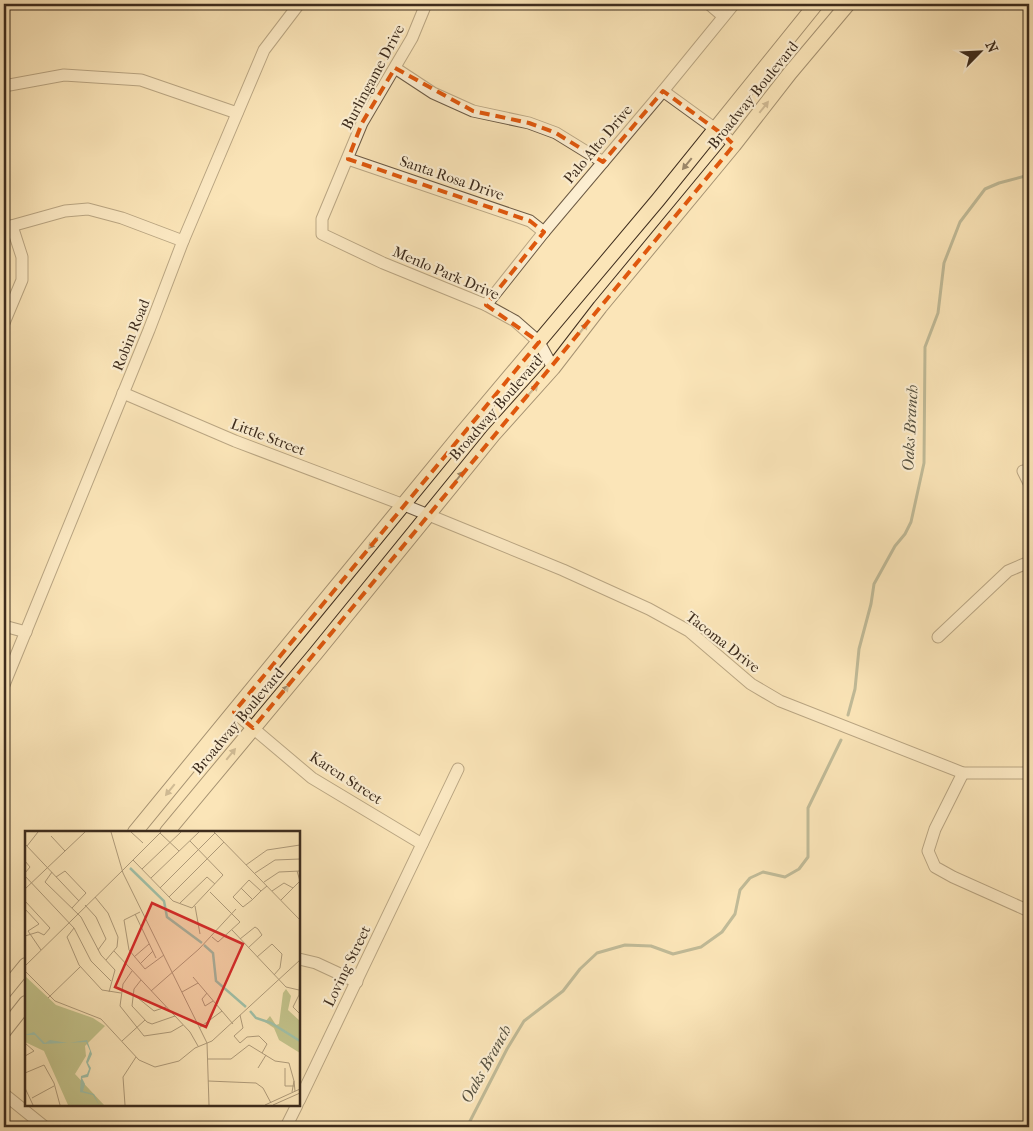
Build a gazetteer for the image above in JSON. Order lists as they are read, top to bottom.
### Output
{
  "streets": {
    "main road": ["Broadway Boulevard"],
    "street": [
      "Burlingame Drive",
      "Palo Alto Drive",
      "Santa Rosa Drive",
      "Menlo Park Drive",
      "Robin Road",
      "Little Street",
      "Tacoma Drive",
      "Karen Street",
      "Loving Street"
    ]
  },
  "crossings": [
    ["Burlingame Drive", "Santa Rosa Drive"],
    ["Burlingame Drive", "Menlo Park Drive"],
    ["Broadway Boulevard", "Menlo Park Drive"],
    ["Broadway Boulevard", "Little Street"],
    ["Broadway Boulevard", "Tacoma Drive"],
    ["Broadway Boulevard", "Karen Street"],
    ["Palo Alto Drive", "Santa Rosa Drive"],
    ["Palo Alto Drive", "Menlo Park Drive"],
    ["Robin Road", "Little Street"],
    ["Little Street", "Tacoma Drive"],
    ["Karen Street", "Loving Street"]
  ],
  "water": ["Oaks Branch"],
  "north": "top right"
}
